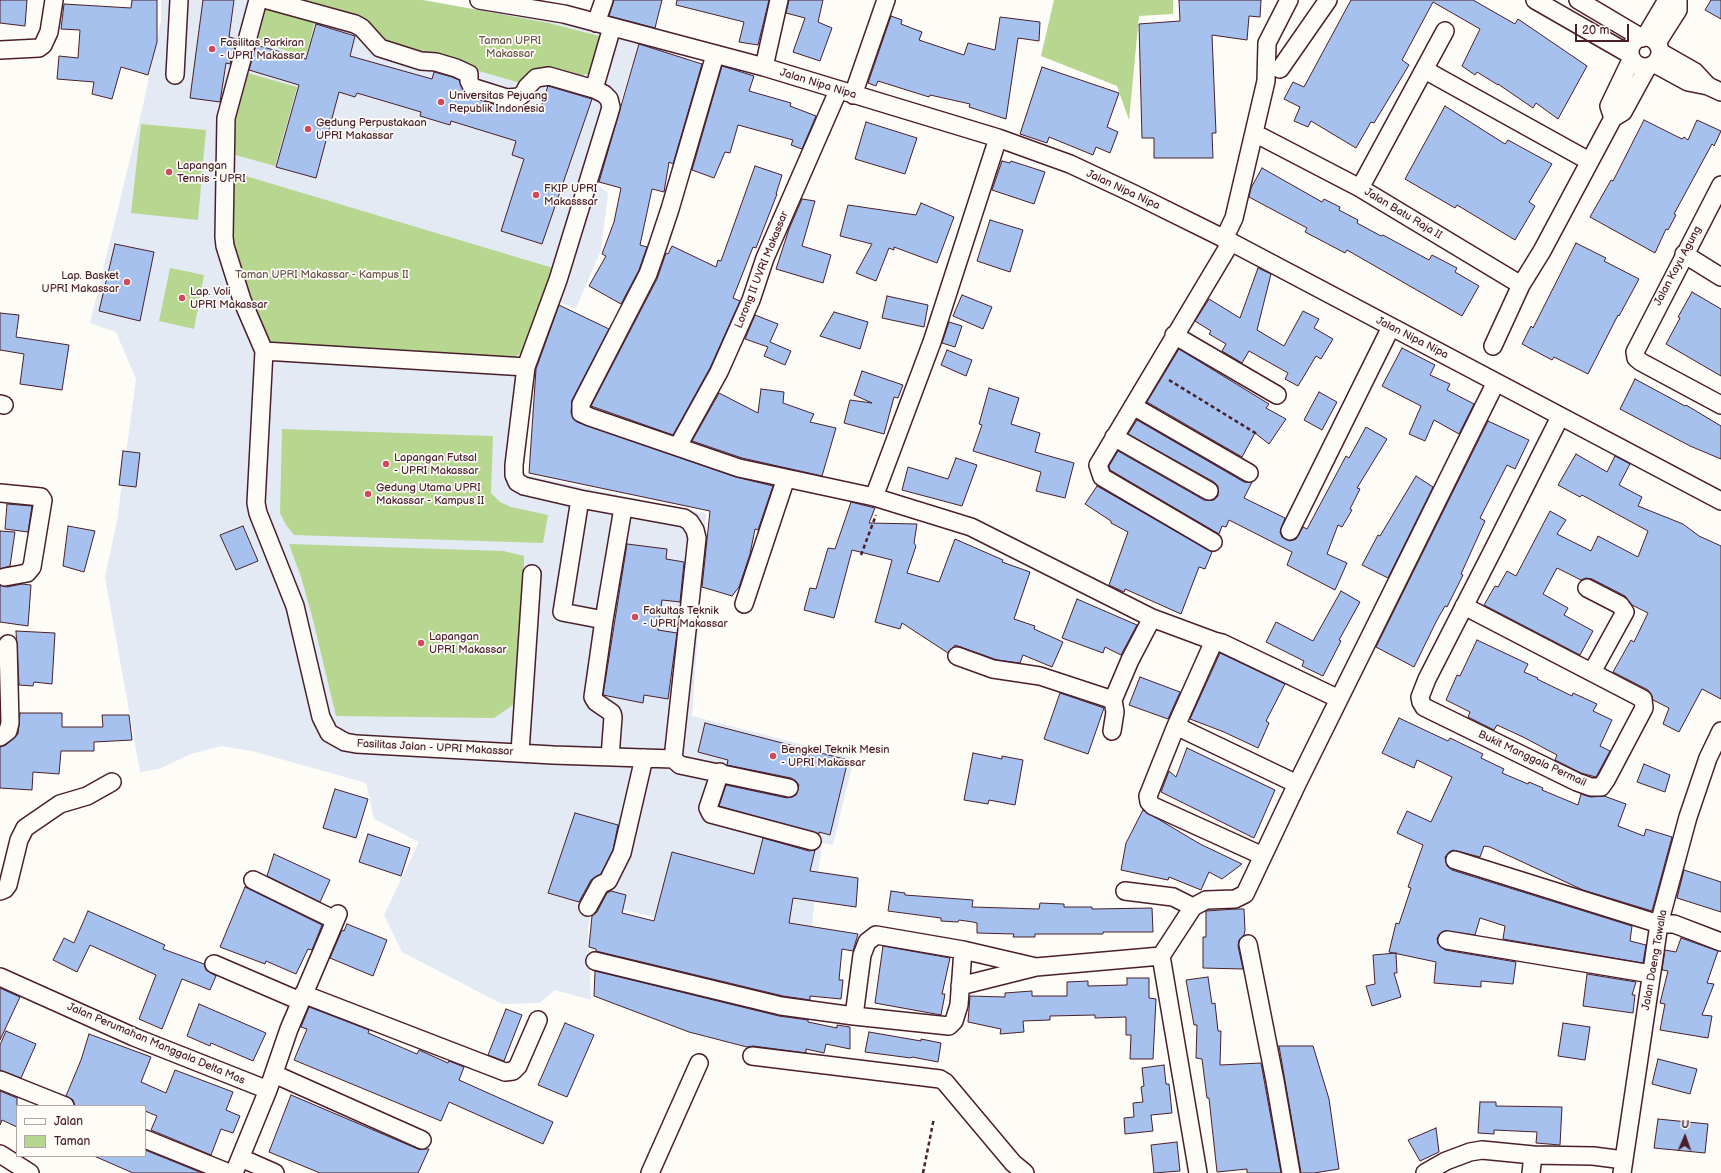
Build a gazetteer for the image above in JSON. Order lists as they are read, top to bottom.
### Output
{
  "streets": {
    "street": [
      "Jalan Nipa Nipa",
      "Jalan Batu Raja II",
      "Jalan Kayu Agung",
      "Lorong II UVRI Makassar",
      "Fasilitas Jalan - UPRI Makassar",
      "Bukit Manggala Permail",
      "Jalan Daeng Tawalla",
      "Jalan Perumahan Manggala Delta Mas"
    ]
  },
  "crossings": [
    ["Jalan Nipa Nipa", "Lorong II UVRI Makassar"],
    ["Jalan Nipa Nipa", "Bukit Manggala Permail"]
  ],
  "parks": ["Taman UPRI Makassar", "Taman UPRI Makassar - Kampus II"],
  "places": [
    "Fasilitas Parkiran - UPRI Makassar",
    "Universitas Pejuang Republik Indonesia",
    "Gedung Perpustakaan UPRI Makassar",
    "Lapangan Tennis - UPRI",
    "FKIP UPRI Makasssar",
    "Lap. Basket UPRI Makassar",
    "Lap. Voli UPRI Makassar",
    "Lapangan Futsal - UPRI Makassar",
    "Gedung Utama UPRI Makassar - Kampus II",
    "Fakultas Teknik - UPRI Makassar",
    "Lapangan UPRI Makassar",
    "Bengkel Teknik Mesin - UPRI Makassar"
  ],
  "legend": ["Jalan", "Taman"],
  "scale_bar": "20 m",
  "north": "top"
}
